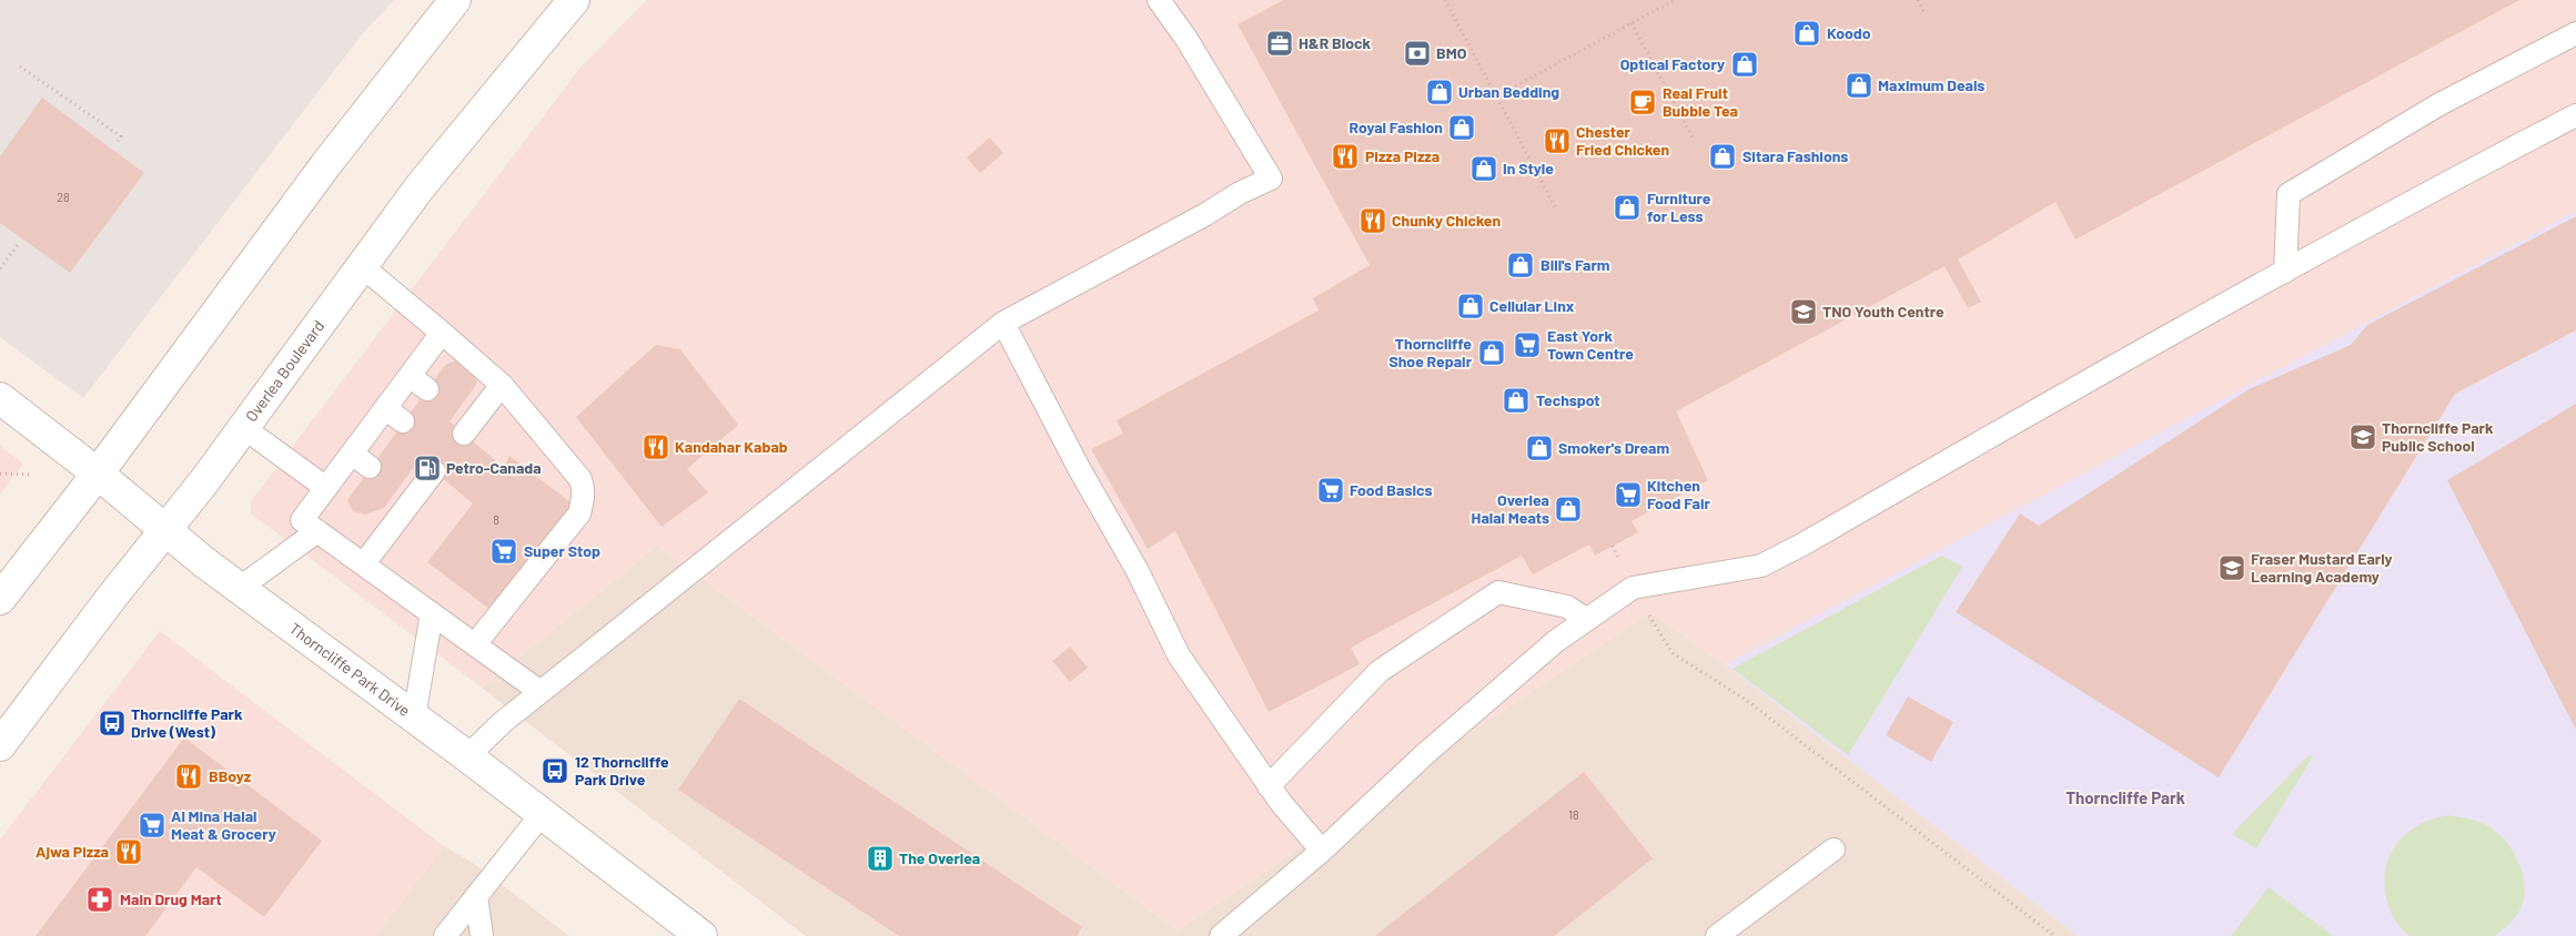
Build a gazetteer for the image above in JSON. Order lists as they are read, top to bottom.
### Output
{
  "streets": {
    "main road": ["Overlea Boulevard", "Thorncliffe Park Drive"]
  },
  "crossings": [
    ["Overlea Boulevard", "Thorncliffe Park Drive"]
  ],
  "districts": ["Thorncliffe Park"],
  "places": {
    "shop": [
      "Koodo",
      "Optical Factory",
      "Maximum Deals",
      "Urban Bedding",
      "Royal Fashion",
      "Sitara Fashions",
      "In Style",
      "Furniture for Less",
      "Bill's Farm",
      "Cellular Linx",
      "Thorncliffe Shoe Repair",
      "Techspot",
      "Smoker's Dream",
      "Overlea Halal Meats"
    ],
    "office": ["H&R Block"],
    "bank": ["BMO"],
    "cafe": ["Real Fruit Bubble Tea"],
    "restaurant": [
      "Chester Fried Chicken",
      "Pizza Pizza",
      "Chunky Chicken",
      "Kandahar Kabab",
      "BBoyz",
      "Ajwa Pizza"
    ],
    "school or university": ["TNO Youth Centre", "Thorncliffe Park Public School", "Fraser Mustard Early Learning Academy"],
    "supermarket": [
      "East York Town Centre",
      "Food Basics",
      "Kitchen Food Fair",
      "Super Stop",
      "Al Mina Halal Meat & Grocery"
    ],
    "fuel station": ["Petro-Canada"],
    "bus stop": ["Thorncliffe Park Drive (West)", "12 Thorncliffe Park Drive"],
    "building": ["The Overlea"],
    "pharmacy": ["Main Drug Mart"]
  },
  "house_numbers": ["28", "8", "18"]
}
